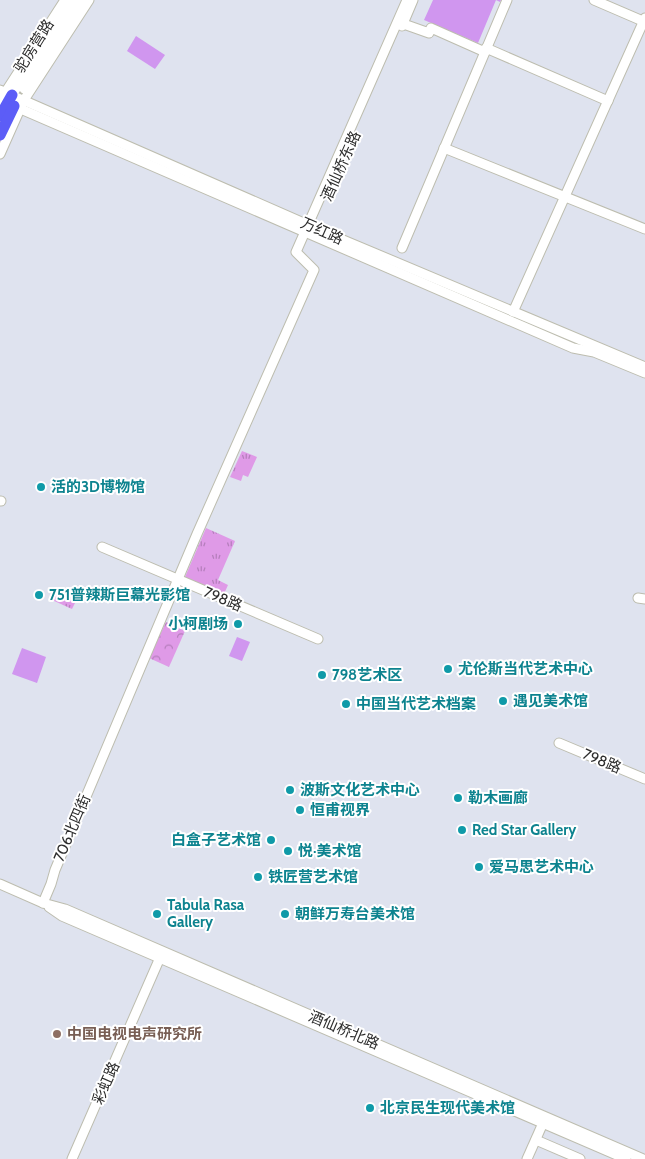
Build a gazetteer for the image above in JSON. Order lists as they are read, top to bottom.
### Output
{
  "streets": {
    "main road": ["驼房营路"],
    "street": [
      "酒仙桥东路",
      "万红路",
      "798路",
      "706北四街",
      "酒仙桥北路",
      "彩虹路"
    ]
  },
  "crossings": [
    ["驼房营路", "万红路"],
    ["酒仙桥东路", "万红路"],
    ["酒仙桥东路", "798路"],
    ["酒仙桥东路", "706北四街"],
    ["798路", "706北四街"],
    ["706北四街", "酒仙桥北路"],
    ["酒仙桥北路", "彩虹路"]
  ],
  "places": [
    "活的3D博物馆",
    "751普辣斯巨幕光影馆",
    "小柯剧场",
    "尤伦斯当代艺术中心",
    "798艺术区",
    "遇见美术馆",
    "中国当代艺术档案",
    "波斯文化艺术中心",
    "勒木画廊",
    "恒甫视界",
    "Red Star Gallery",
    "白盒子艺术馆",
    "悦·美术馆",
    "爱马思艺术中心",
    "铁匠营艺术馆",
    "Tabula Rasa Gallery",
    "朝鲜万寿台美术馆",
    "中国电视电声研究所",
    "北京民生现代美术馆"
  ]
}
